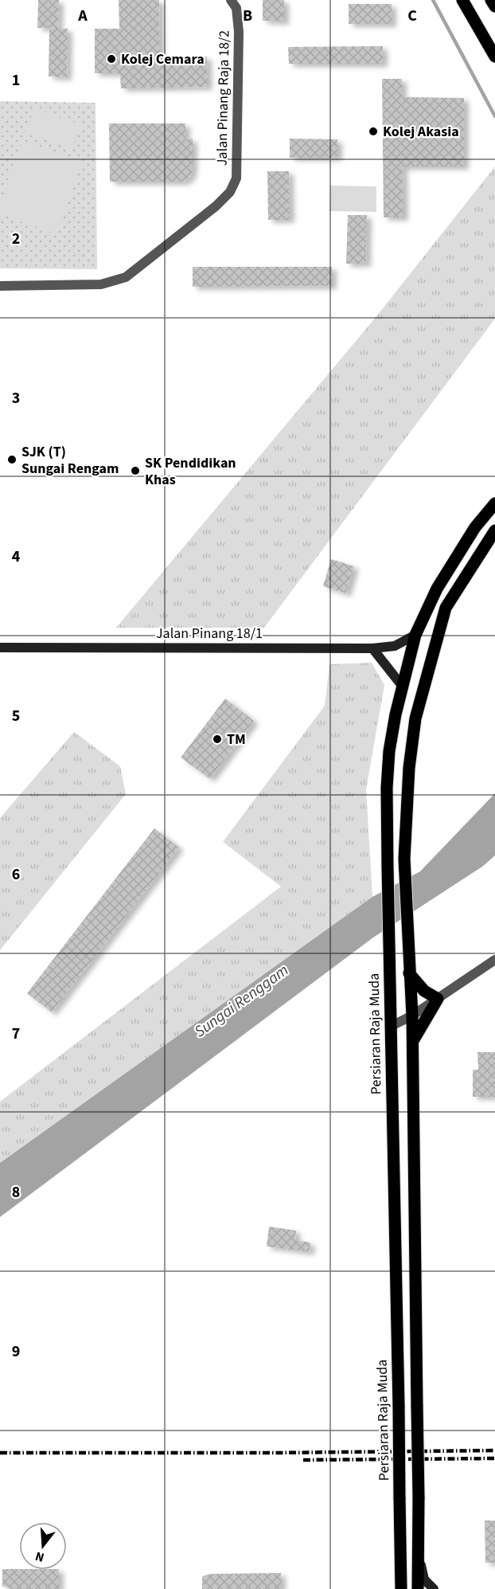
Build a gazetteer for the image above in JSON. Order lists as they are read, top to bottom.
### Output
{
  "streets": {
    "main road": ["Persiaran Raja Muda"],
    "street": ["Jalan Pinang Raja 18/2", "Jalan Pinang 18/1"]
  },
  "crossings": [
    ["Jalan Pinang 18/1", "Persiaran Raja Muda"]
  ],
  "water": ["Sungai Renggam"],
  "places": [
    "Kolej Cemara",
    "Kolej Akasia",
    "SJK (T) Sungai Rengam",
    "SK Pendidikan Khas",
    "TM"
  ],
  "north": "bottom",
  "grid": {
    "columns": ["A", "B", "C"],
    "rows": [
      "1",
      "2",
      "3",
      "4",
      "5",
      "6",
      "7",
      "8",
      "9"
    ]
  }
}
